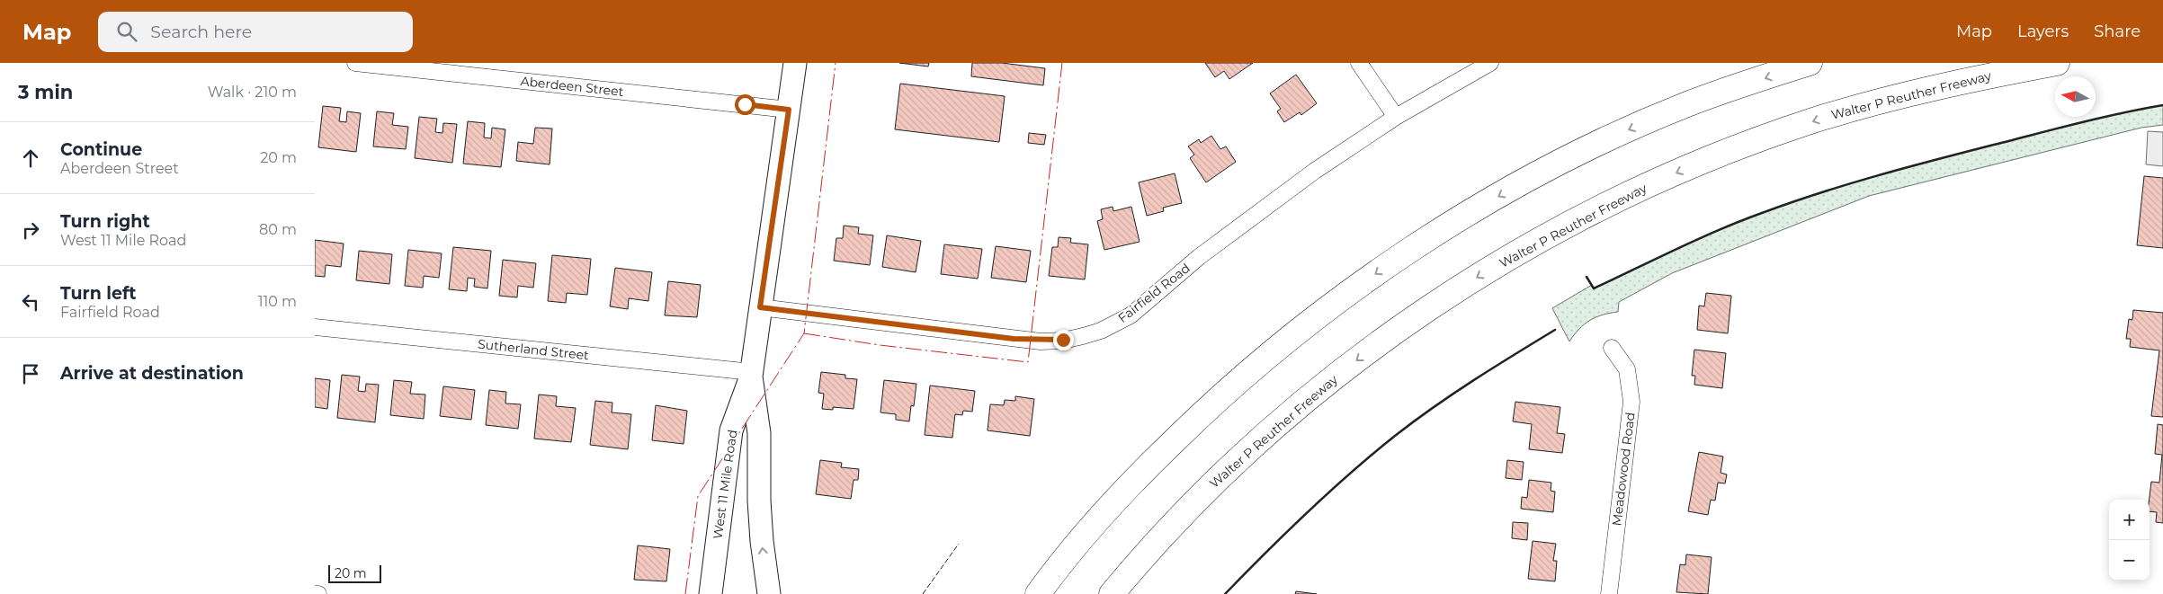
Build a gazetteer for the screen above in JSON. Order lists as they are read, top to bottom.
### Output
{
  "streets": {
    "highway": ["Walter P Reuther Freeway"],
    "main road": ["West 11 Mile Road"],
    "street": [
      "Aberdeen Street",
      "Fairfield Road",
      "Sutherland Street",
      "Meadowood Road"
    ]
  },
  "crossings": [
    ["Aberdeen Street", "West 11 Mile Road"],
    ["Fairfield Road", "West 11 Mile Road"],
    ["Sutherland Street", "West 11 Mile Road"]
  ],
  "scale_bar": "20 m",
  "north": "left",
  "page": {
    "header": "Map",
    "search": "Search here",
    "nav": ["Map", "Layers", "Share"],
    "heading": ["3 min", "Walk · 210 m"],
    "list": [
      ["Continue", "Aberdeen Street", "20 m"],
      ["Turn right", "West 11 Mile Road", "80 m"],
      ["Turn left", "Fairfield Road", "110 m"],
      "Arrive at destination"
    ],
    "map_buttons": ["+", "−"],
    "scale": "20 m"
  }
}
